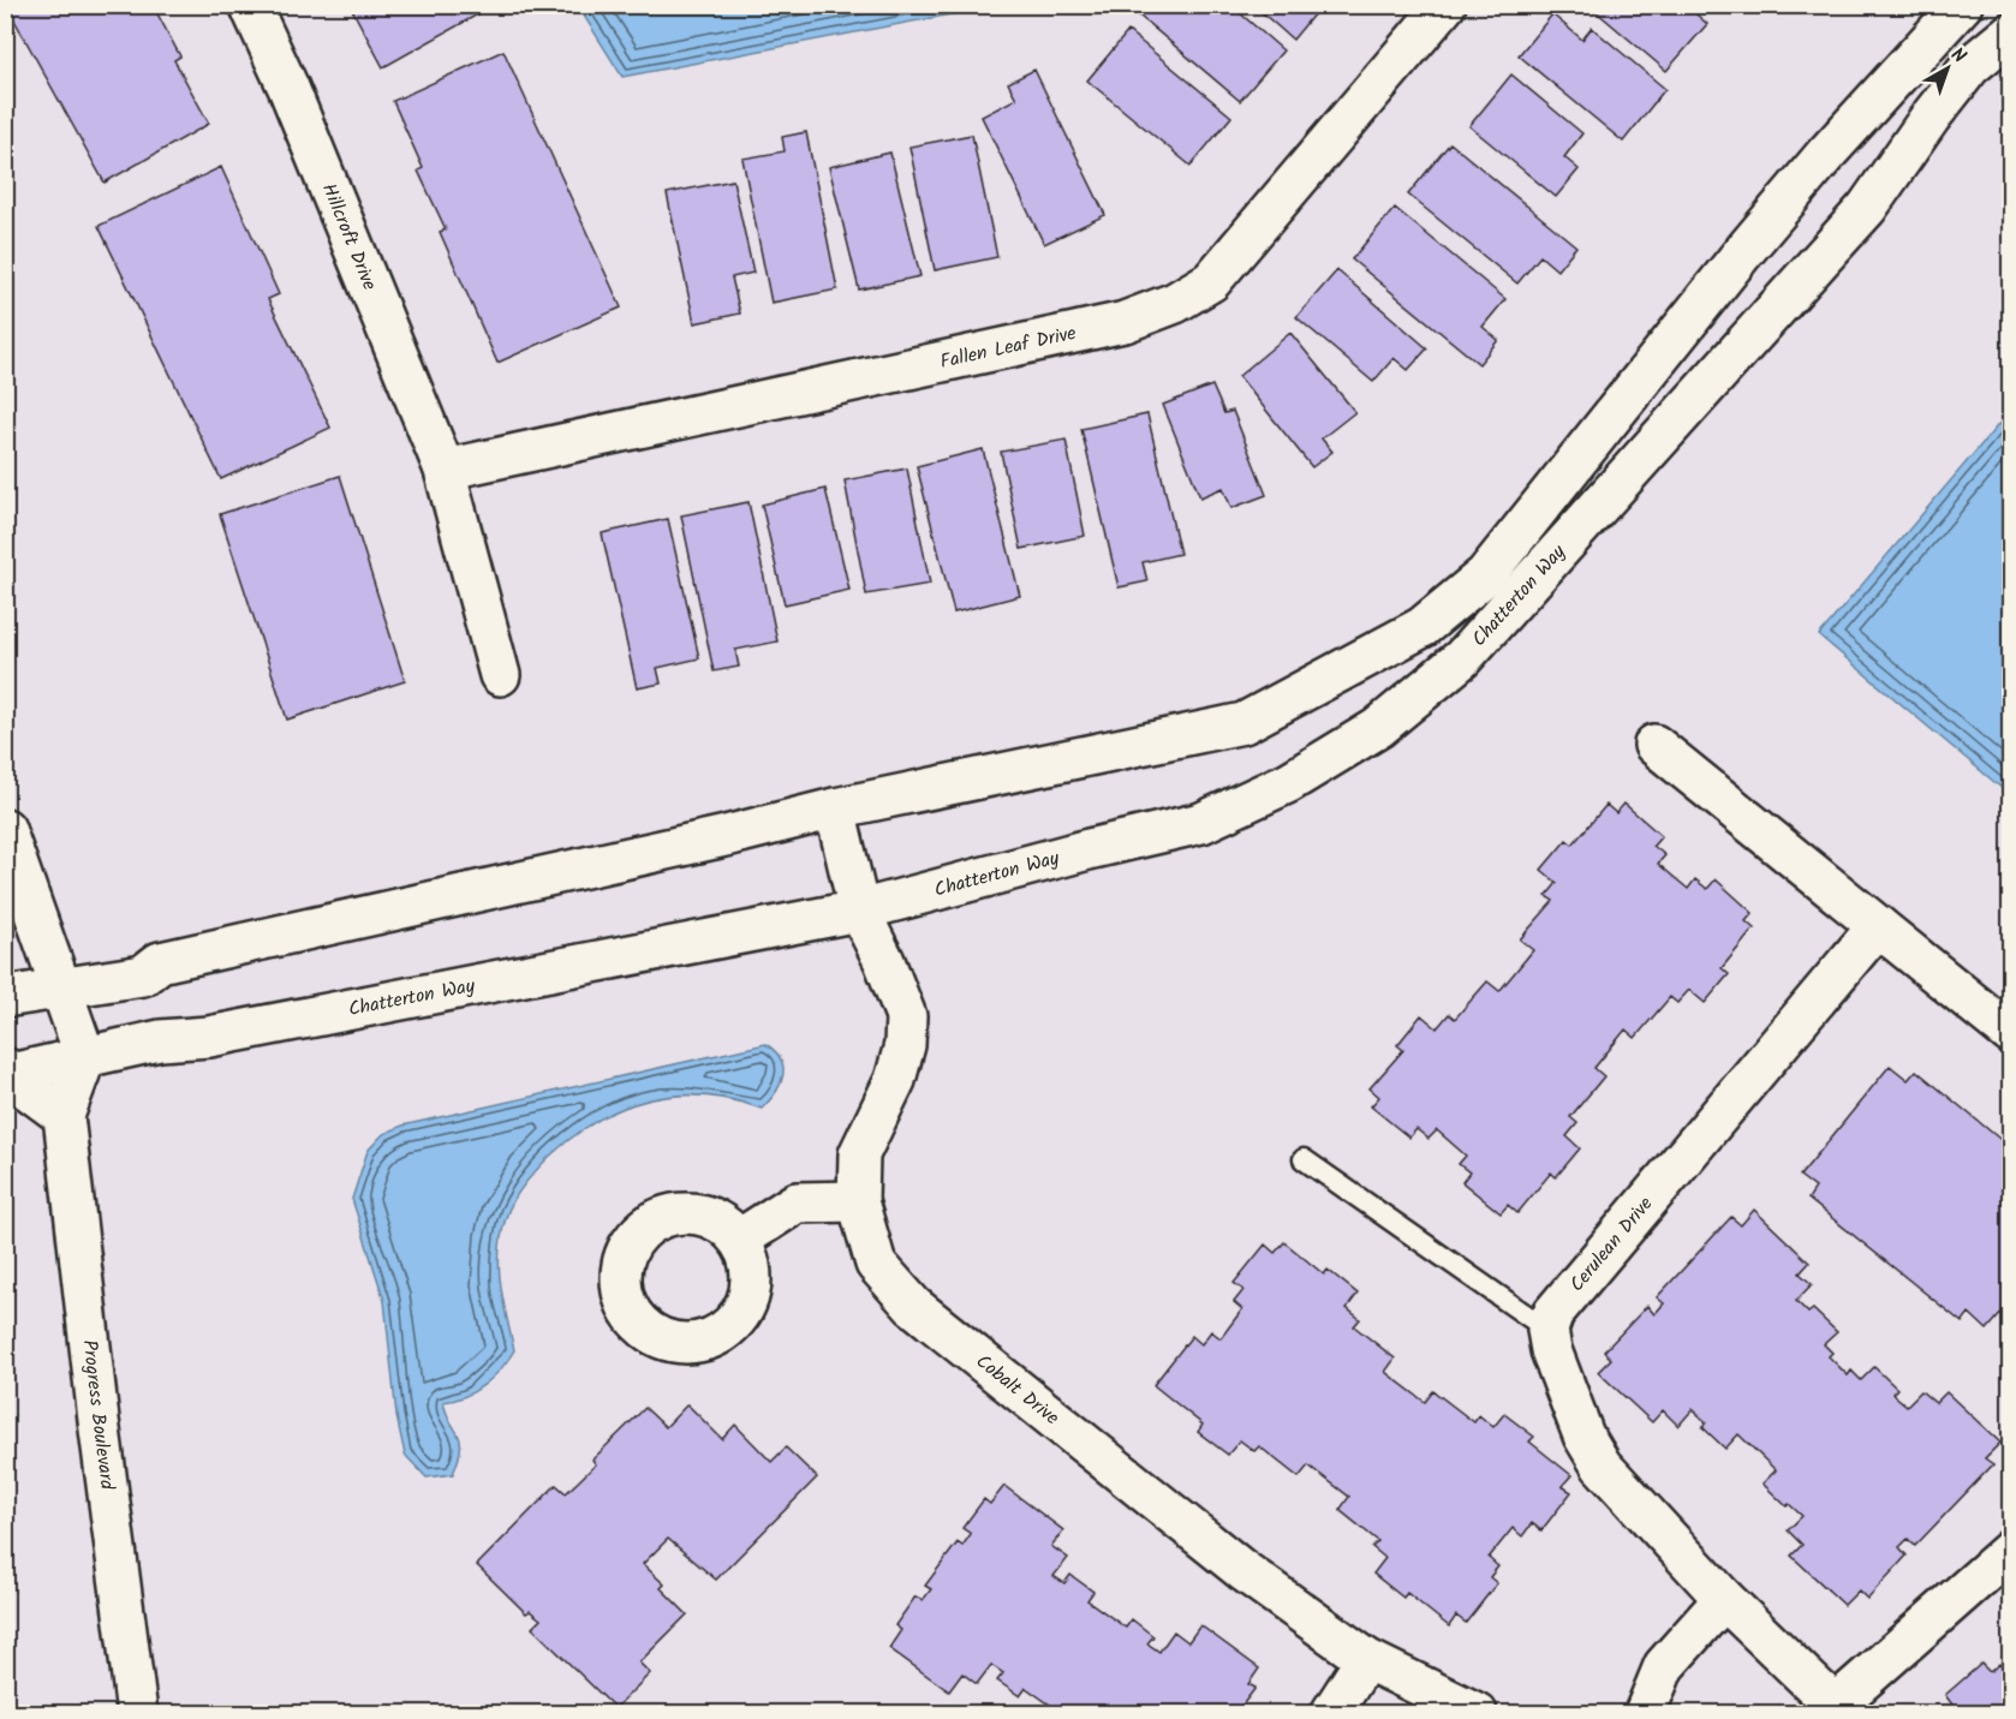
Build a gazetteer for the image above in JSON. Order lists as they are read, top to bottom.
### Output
{
  "streets": {
    "street": [
      "Hillcroft Drive",
      "Fallen Leaf Drive",
      "Chatterton Way",
      "Cerulean Drive",
      "Cobalt Drive",
      "Progress Boulevard"
    ]
  },
  "crossings": [
    ["Hillcroft Drive", "Fallen Leaf Drive"],
    ["Chatterton Way", "Cobalt Drive"],
    ["Chatterton Way", "Progress Boulevard"]
  ],
  "north": "top right"
}
